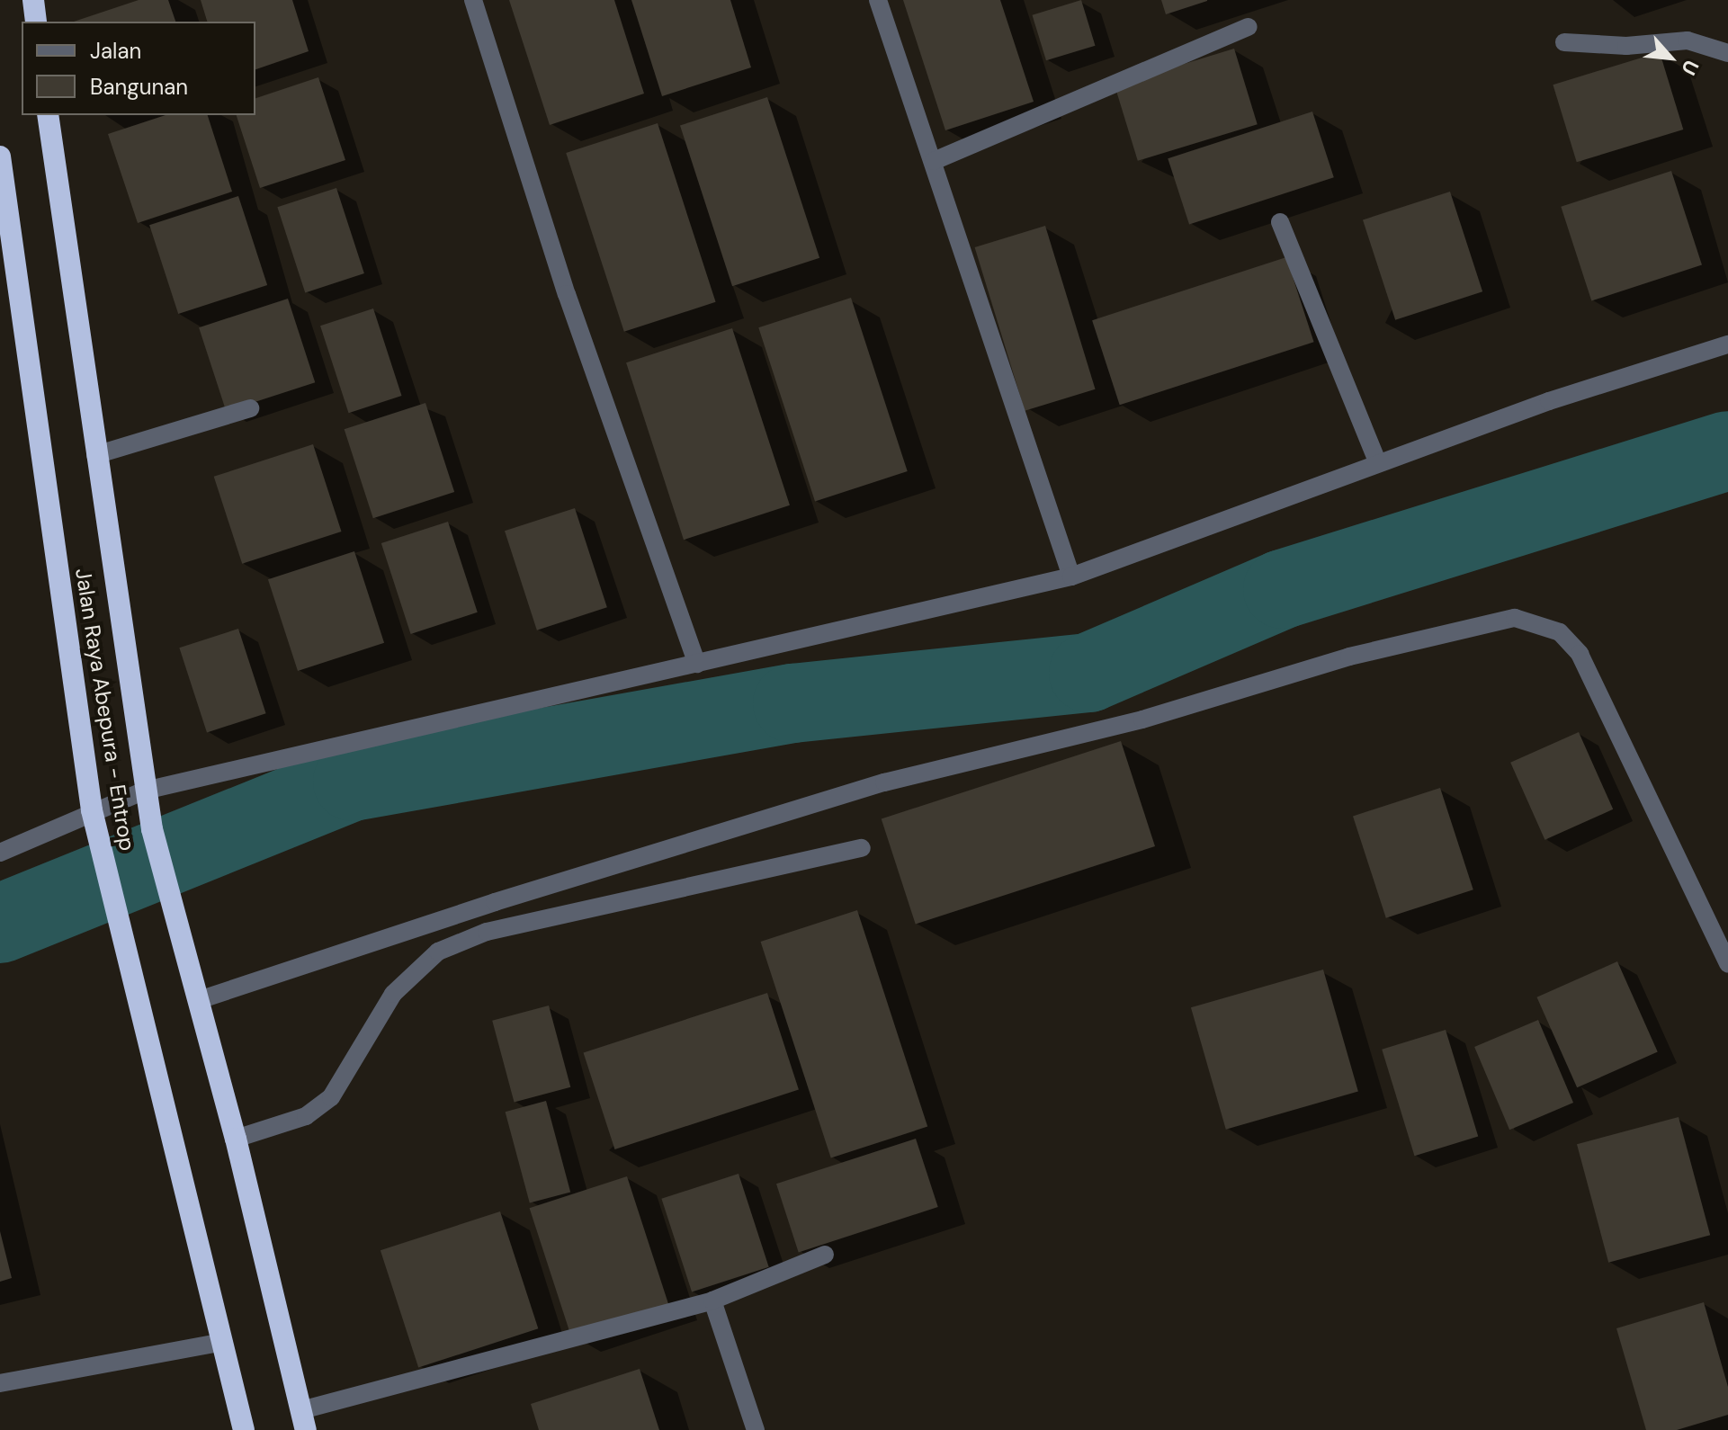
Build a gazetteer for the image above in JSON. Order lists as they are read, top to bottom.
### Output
{
  "streets": {
    "highway": ["Jalan Raya Abepura - Entrop"]
  },
  "legend": ["Jalan", "Bangunan"],
  "north": "bottom right"
}
